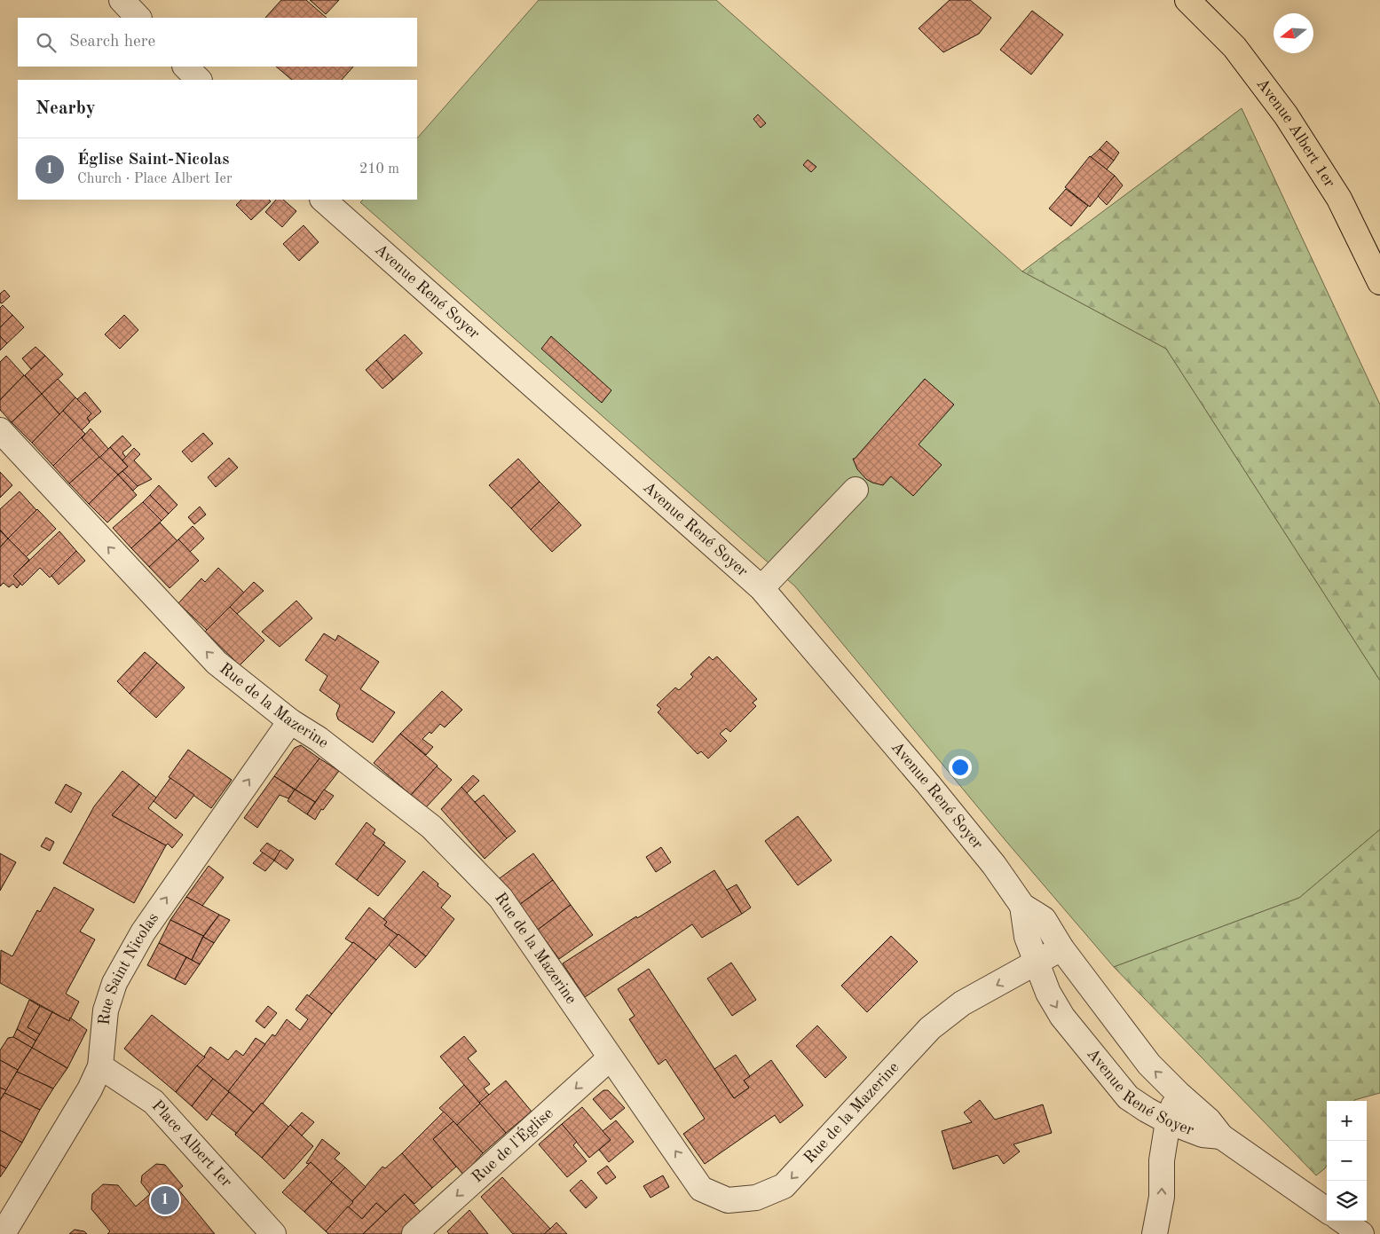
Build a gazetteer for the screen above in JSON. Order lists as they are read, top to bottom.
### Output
{
  "streets": {
    "main road": ["Avenue Albert 1er"],
    "street": [
      "Avenue René Soyer",
      "Rue de la Mazerine",
      "Rue Saint Nicolas",
      "Place Albert Ier",
      "Rue de l'Église"
    ]
  },
  "crossings": [
    ["Avenue René Soyer", "Rue de la Mazerine"],
    ["Rue de la Mazerine", "Rue Saint Nicolas"],
    ["Rue de la Mazerine", "Rue de l'Église"],
    ["Rue Saint Nicolas", "Place Albert Ier"]
  ],
  "one_way": ["Rue Saint Nicolas", "Rue de l'Église"],
  "north": "left",
  "page": {
    "search": "Search here",
    "heading": "Nearby",
    "list": [
      {
        "mark": "1",
        "name": "Église Saint-Nicolas",
        "note": "Church · Place Albert Ier",
        "value": "210 m"
      }
    ],
    "map_buttons": ["+", "−"],
    "pins": "1"
  }
}
